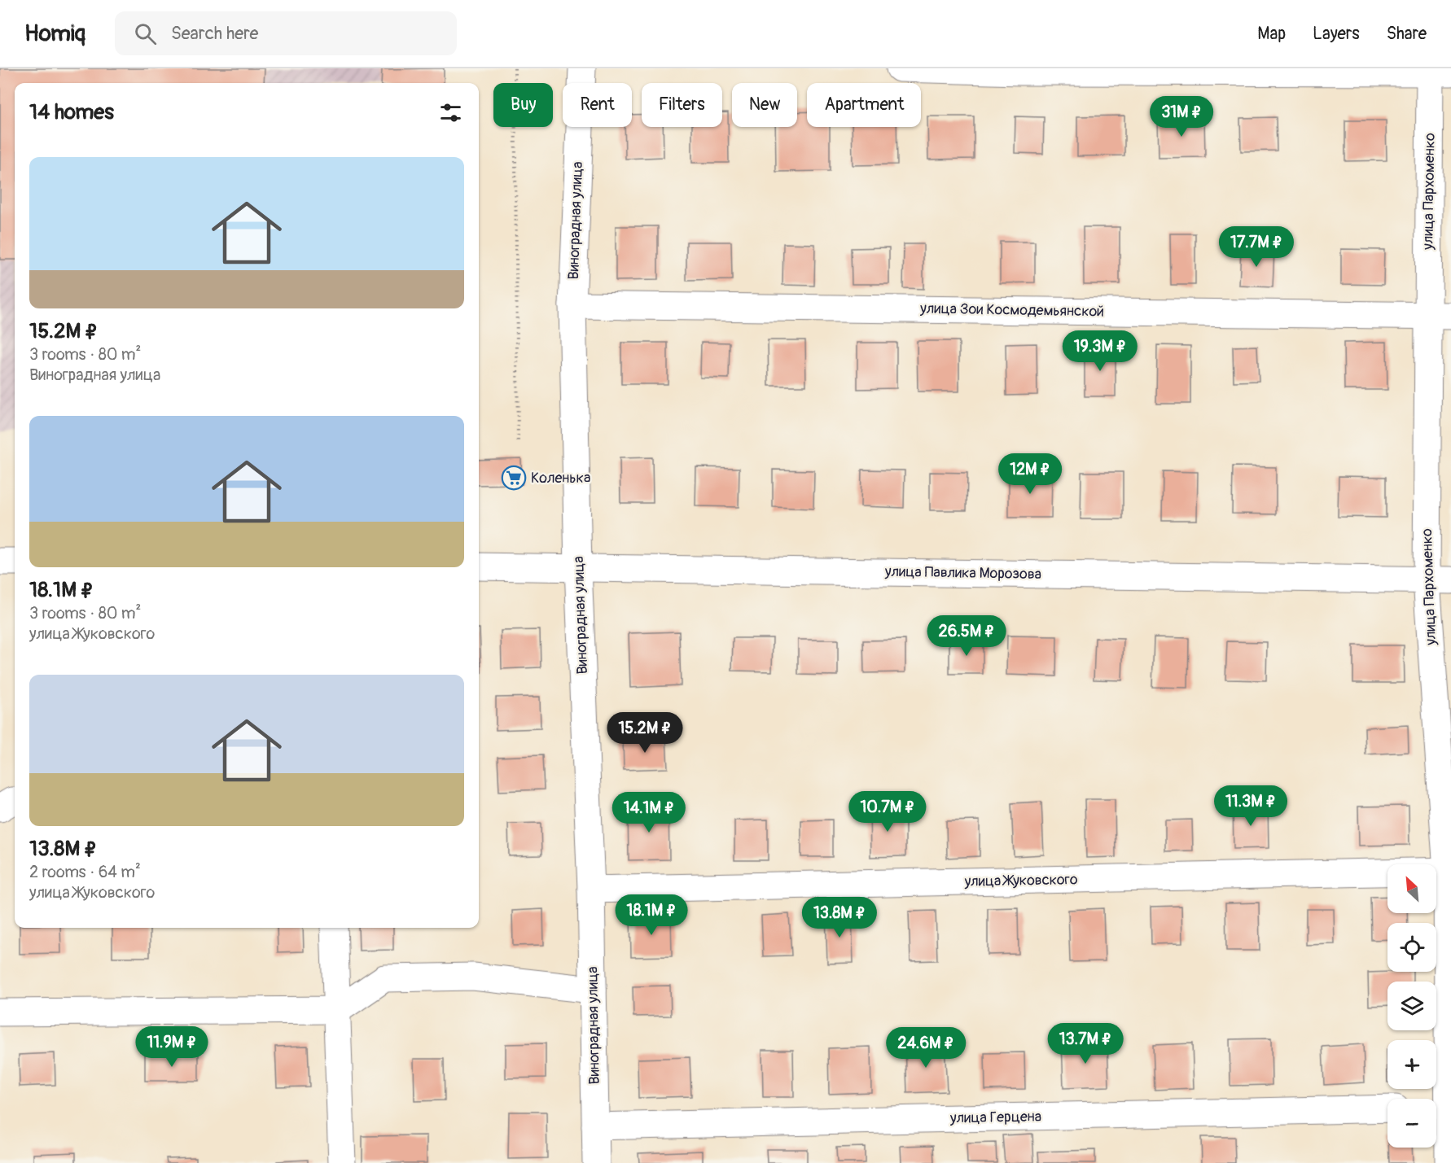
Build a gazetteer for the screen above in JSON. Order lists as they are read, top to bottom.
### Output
{
  "streets": {
    "street": [
      "улица Пархоменко",
      "Виноградная улица",
      "улица Зои Космодемьянской",
      "улица Павлика Морозова",
      "улица Жуковского",
      "улица Герцена"
    ]
  },
  "crossings": [
    ["улица Пархоменко", "улица Зои Космодемьянской"],
    ["улица Пархоменко", "улица Павлика Морозова"],
    ["улица Пархоменко", "улица Жуковского"],
    ["Виноградная улица", "улица Зои Космодемьянской"],
    ["Виноградная улица", "улица Павлика Морозова"],
    ["Виноградная улица", "улица Жуковского"],
    ["Виноградная улица", "улица Герцена"]
  ],
  "places": {
    "supermarket": ["Коленька"]
  },
  "north": "top left",
  "page": {
    "header": "Homiq",
    "search": "Search here",
    "nav": ["Map", "Layers", "Share"],
    "chip": [
      "Buy",
      "Rent",
      "Filters",
      "New",
      "Apartment"
    ],
    "heading": "14 homes",
    "price": [
      "31M ₽",
      "17.7M ₽",
      "19.3M ₽",
      "12M ₽",
      "26.5M ₽",
      "15.2M ₽",
      "11.3M ₽",
      "10.7M ₽",
      "14.1M ₽",
      "18.1M ₽",
      "13.8M ₽",
      "13.7M ₽",
      "11.9M ₽",
      "24.6M ₽"
    ],
    "list": [
      {
        "name": "15.2M ₽",
        "note": "3 rooms · 80 m² · Виноградная улица"
      },
      {
        "name": "18.1M ₽",
        "note": "3 rooms · 80 m² · улица Жуковского"
      },
      {
        "name": "13.8M ₽",
        "note": "2 rooms · 64 m² · улица Жуковского"
      }
    ],
    "map_buttons": ["+", "−"]
  }
}
